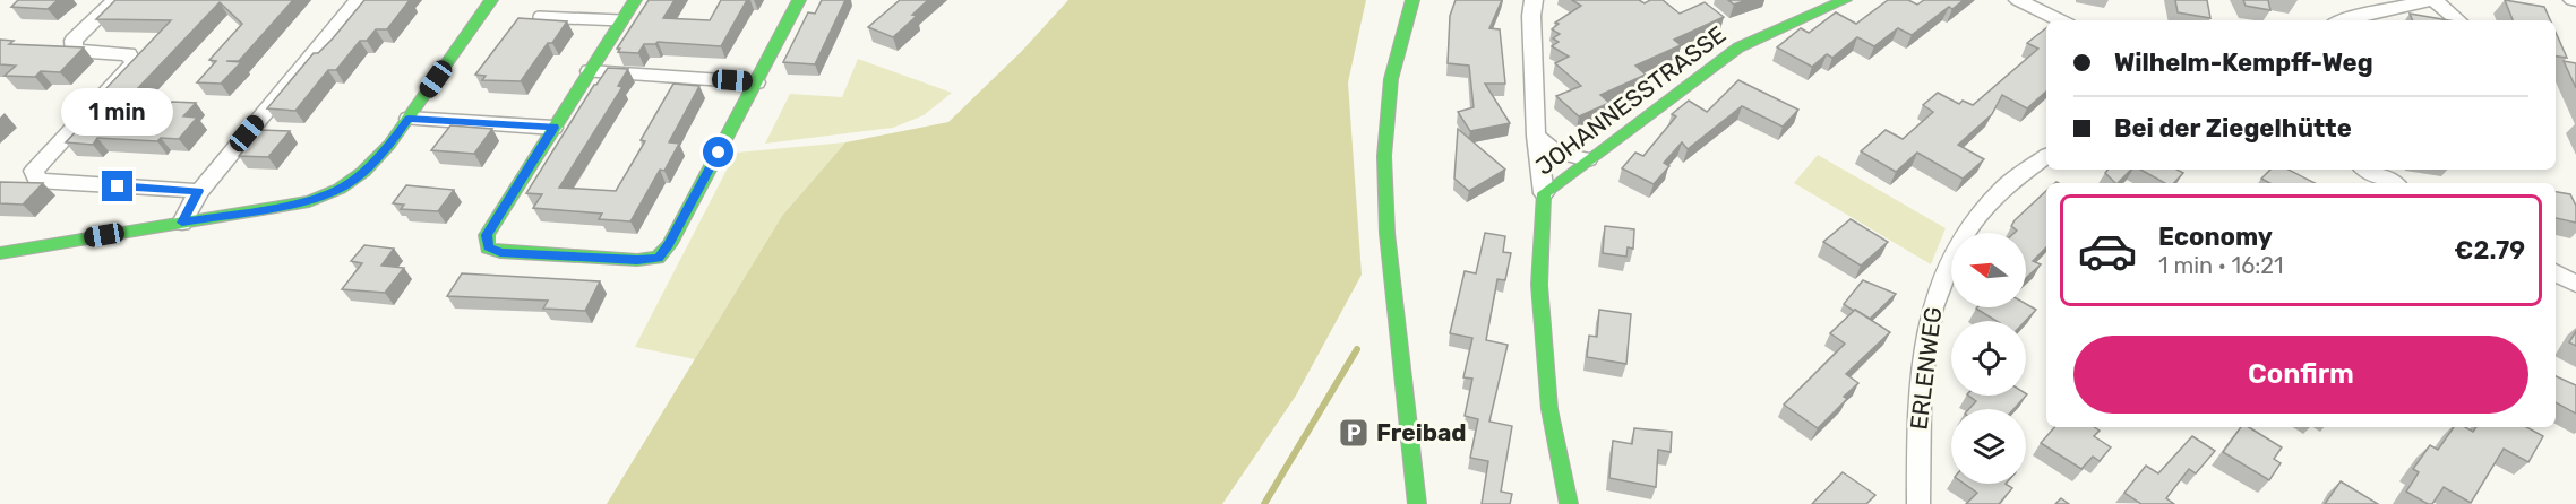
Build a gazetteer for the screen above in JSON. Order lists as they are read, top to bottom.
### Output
{
  "streets": {
    "street": ["JOHANNESSTRASSE", "ERLENWEG"]
  },
  "places": {
    "parking": ["Freibad"]
  },
  "north": "left",
  "page": {
    "banner": ["Wilhelm-Kempff-Weg", "Bei der Ziegelhütte"],
    "bubble": "1 min",
    "list": [
      {
        "name": "Economy",
        "note": "1 min · 16:21",
        "value": "€2.79"
      }
    ],
    "buttons": "Confirm"
  }
}
